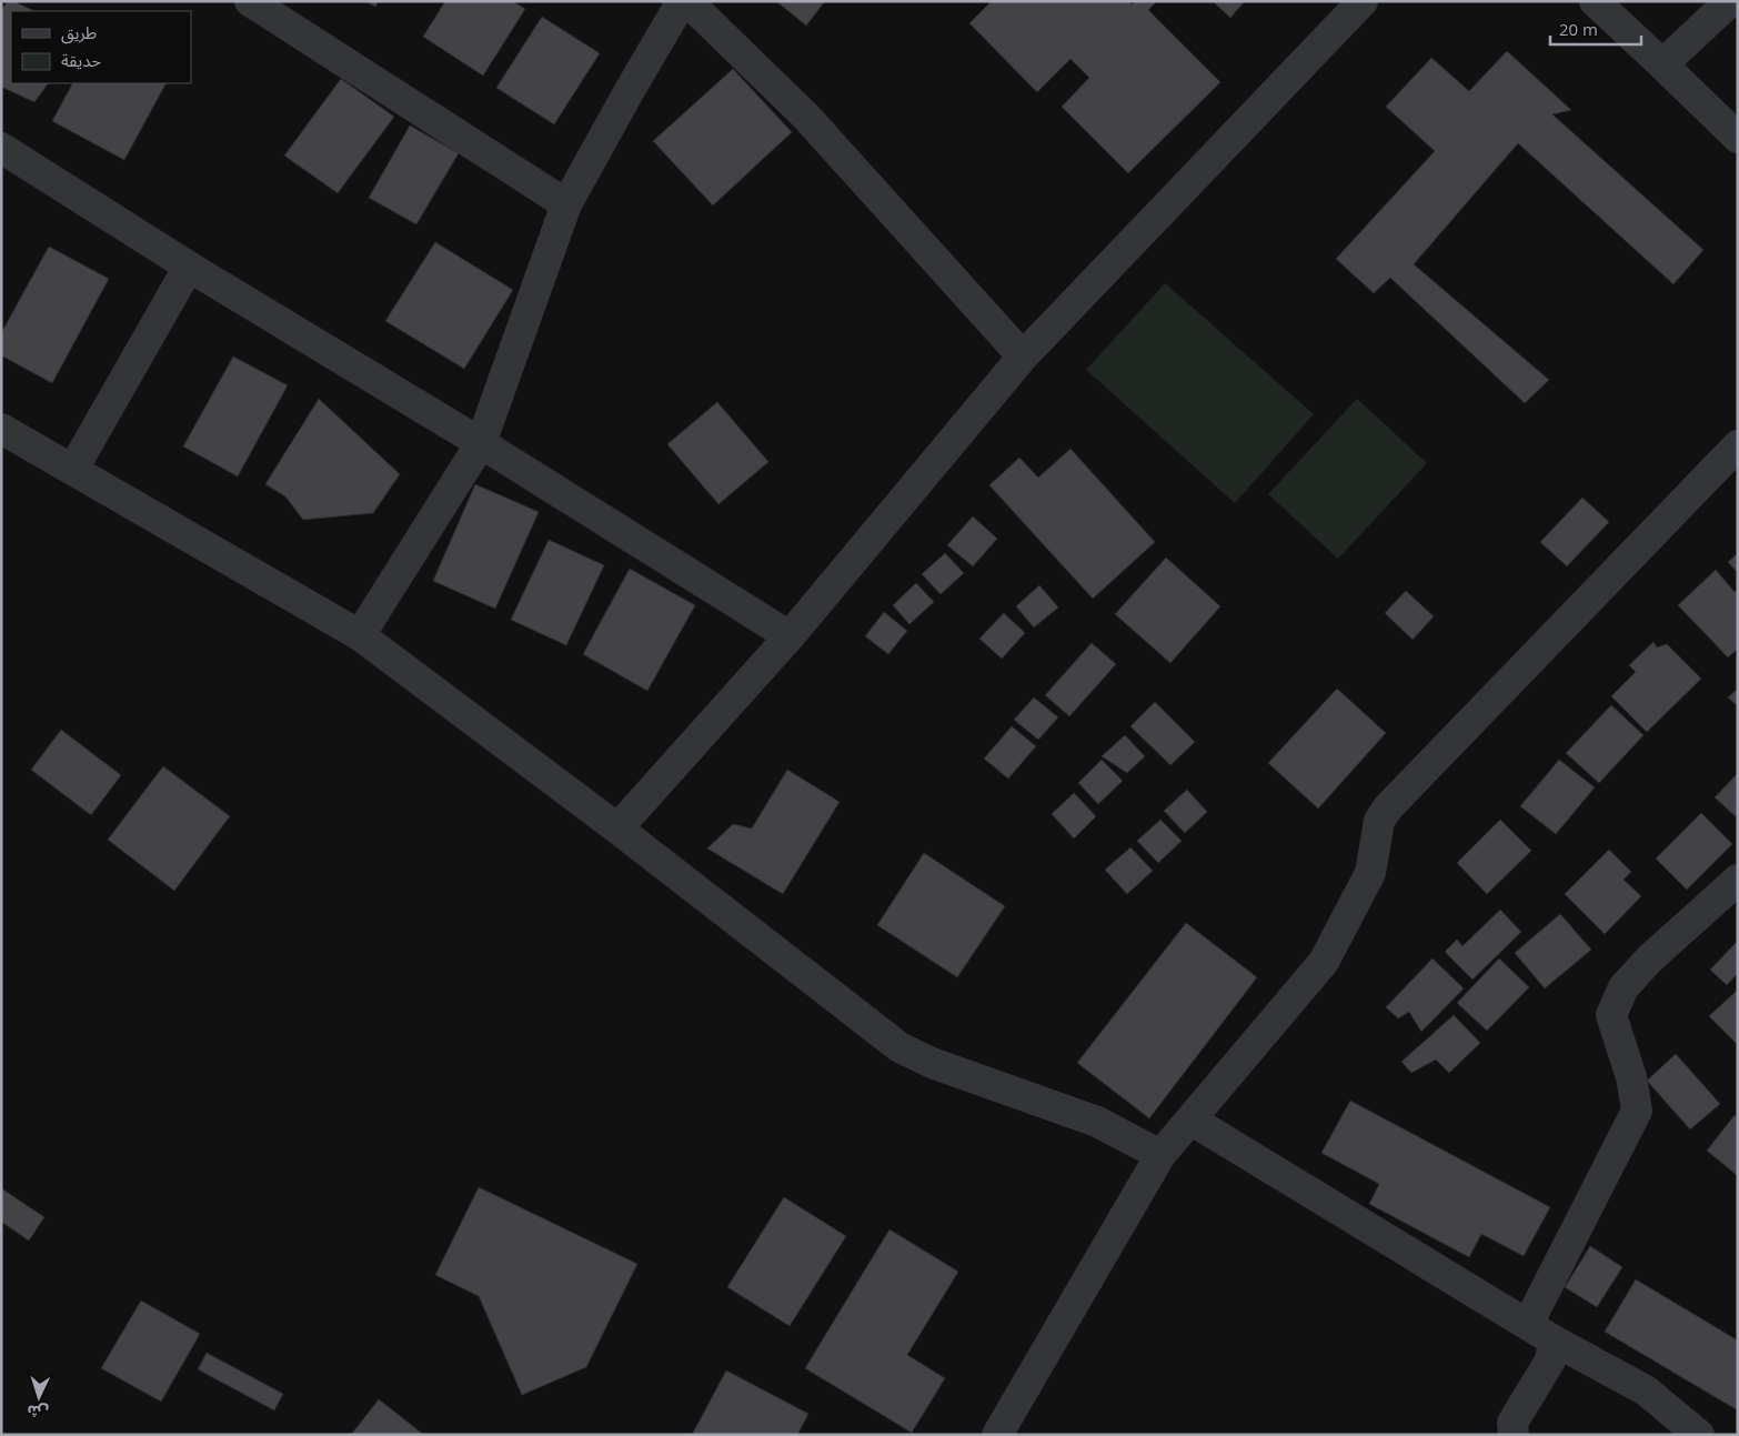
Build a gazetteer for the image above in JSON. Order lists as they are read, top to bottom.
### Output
{
  "legend": ["طريق", "حديقة"],
  "scale_bar": "20 m",
  "north": "bottom"
}
